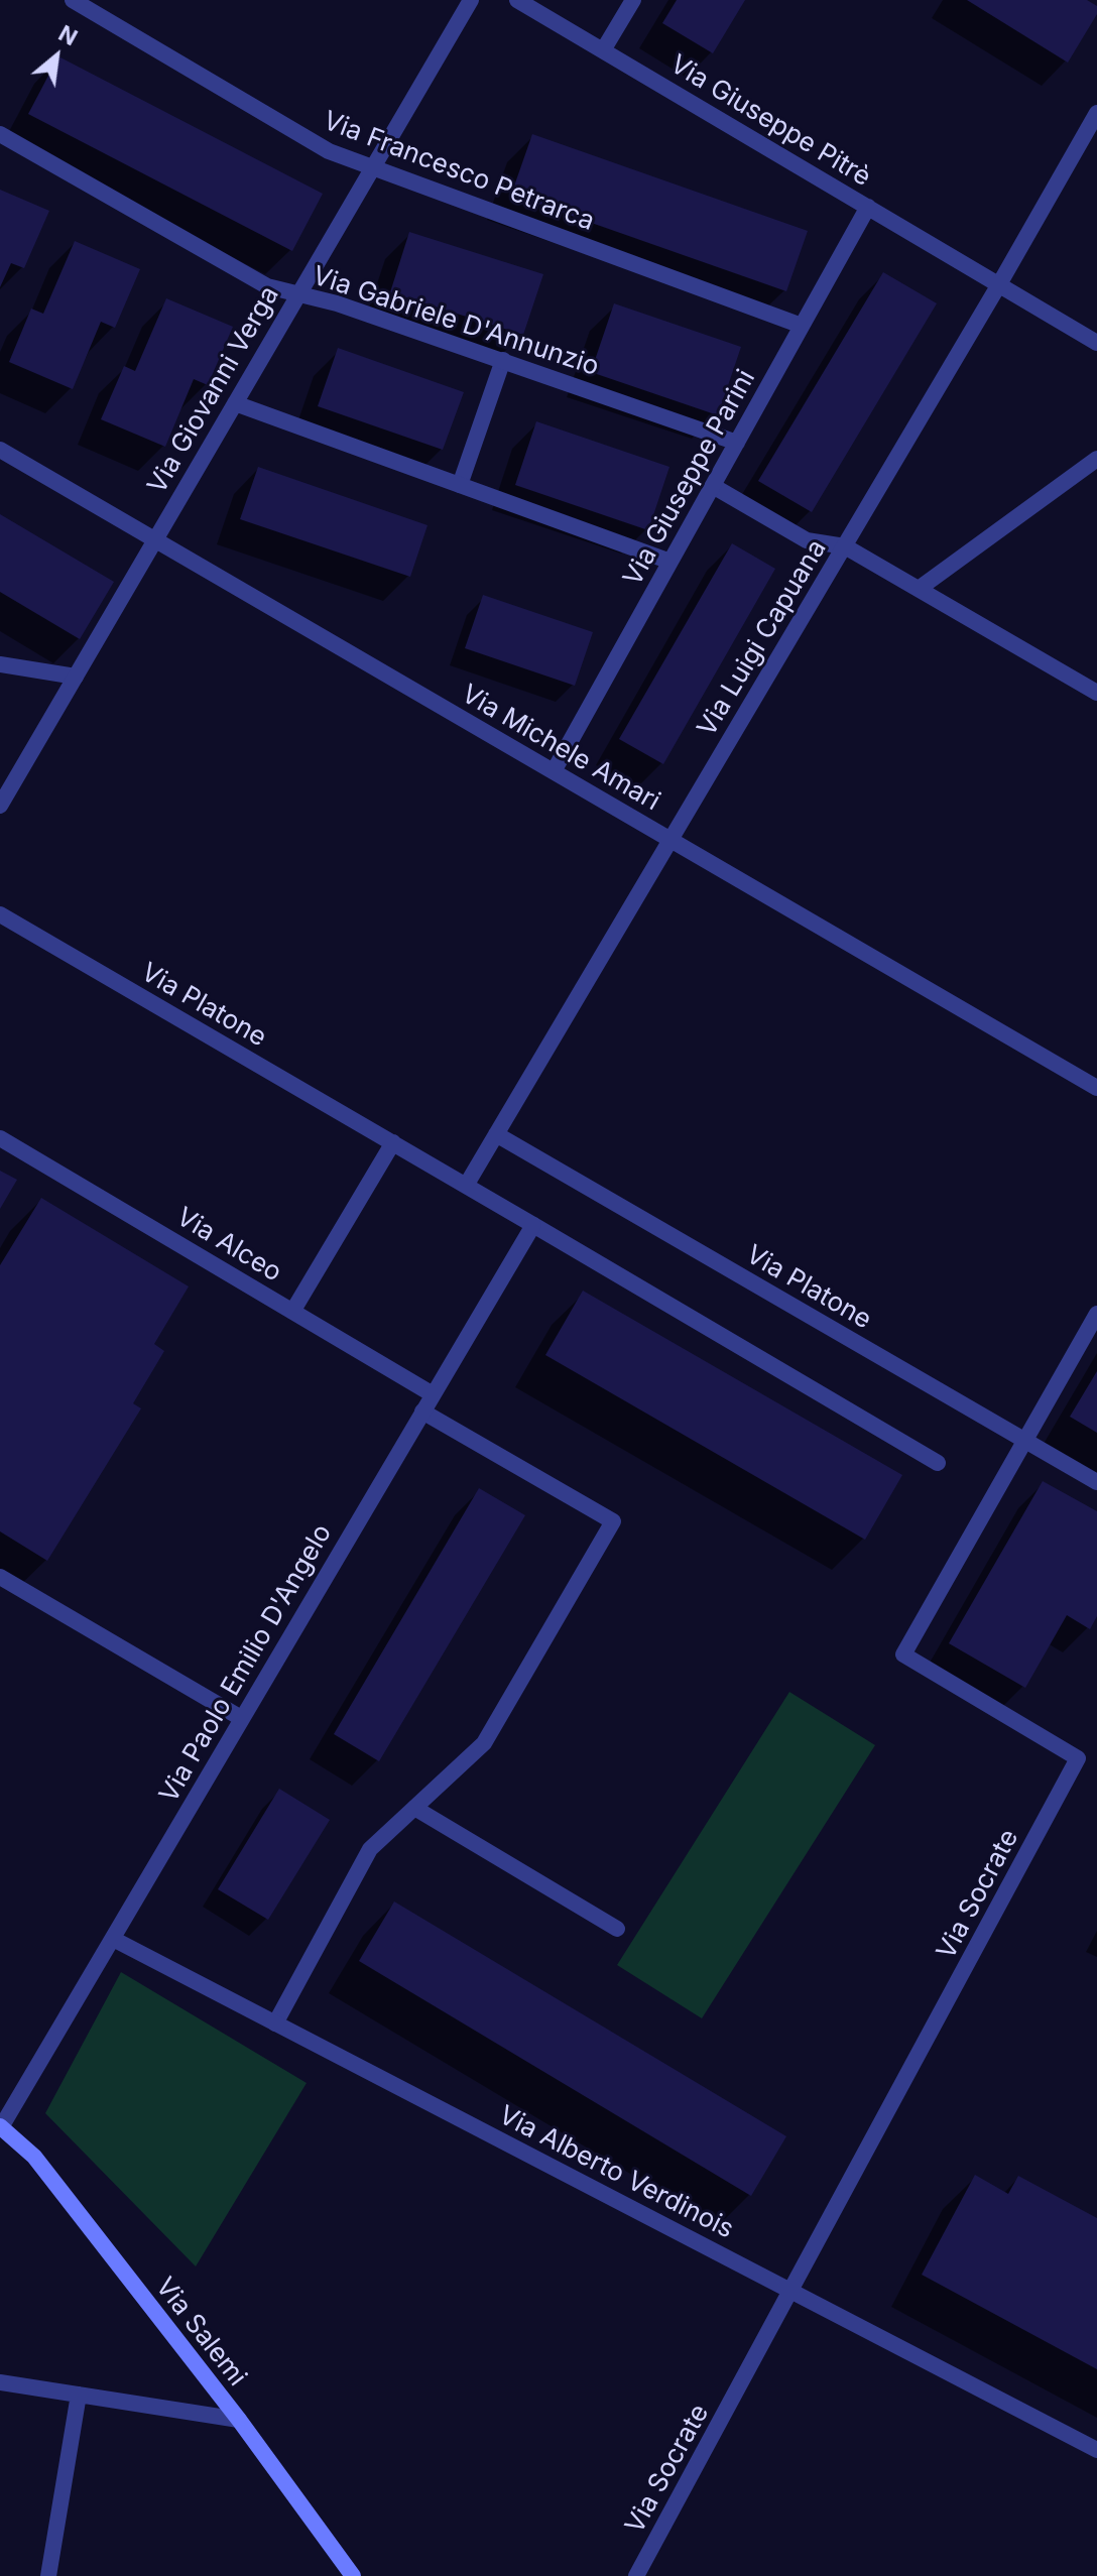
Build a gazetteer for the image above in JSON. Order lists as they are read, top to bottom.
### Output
{
  "streets": {
    "street": [
      "Via Giuseppe Pitrè",
      "Via Francesco Petrarca",
      "Via Gabriele D'Annunzio",
      "Via Giovanni Verga",
      "Via Giuseppe Parini",
      "Via Luigi Capuana",
      "Via Michele Amari",
      "Via Platone",
      "Via Alceo",
      "Via Paolo Emilio D'Angelo",
      "Via Socrate",
      "Via Alberto Verdinois",
      "Via Salemi"
    ]
  },
  "crossings": [
    ["Via Giuseppe Pitrè", "Via Giuseppe Parini"],
    ["Via Giuseppe Pitrè", "Via Luigi Capuana"],
    ["Via Francesco Petrarca", "Via Giovanni Verga"],
    ["Via Francesco Petrarca", "Via Giuseppe Parini"],
    ["Via Gabriele D'Annunzio", "Via Giovanni Verga"],
    ["Via Gabriele D'Annunzio", "Via Giuseppe Parini"],
    ["Via Giovanni Verga", "Via Michele Amari"],
    ["Via Giuseppe Parini", "Via Michele Amari"],
    ["Via Luigi Capuana", "Via Michele Amari"],
    ["Via Luigi Capuana", "Via Platone"],
    ["Via Platone", "Via Paolo Emilio D'Angelo"],
    ["Via Platone", "Via Socrate"],
    ["Via Alceo", "Via Paolo Emilio D'Angelo"],
    ["Via Paolo Emilio D'Angelo", "Via Alberto Verdinois"],
    ["Via Paolo Emilio D'Angelo", "Via Salemi"],
    ["Via Socrate", "Via Alberto Verdinois"]
  ],
  "north": "top right"
}
